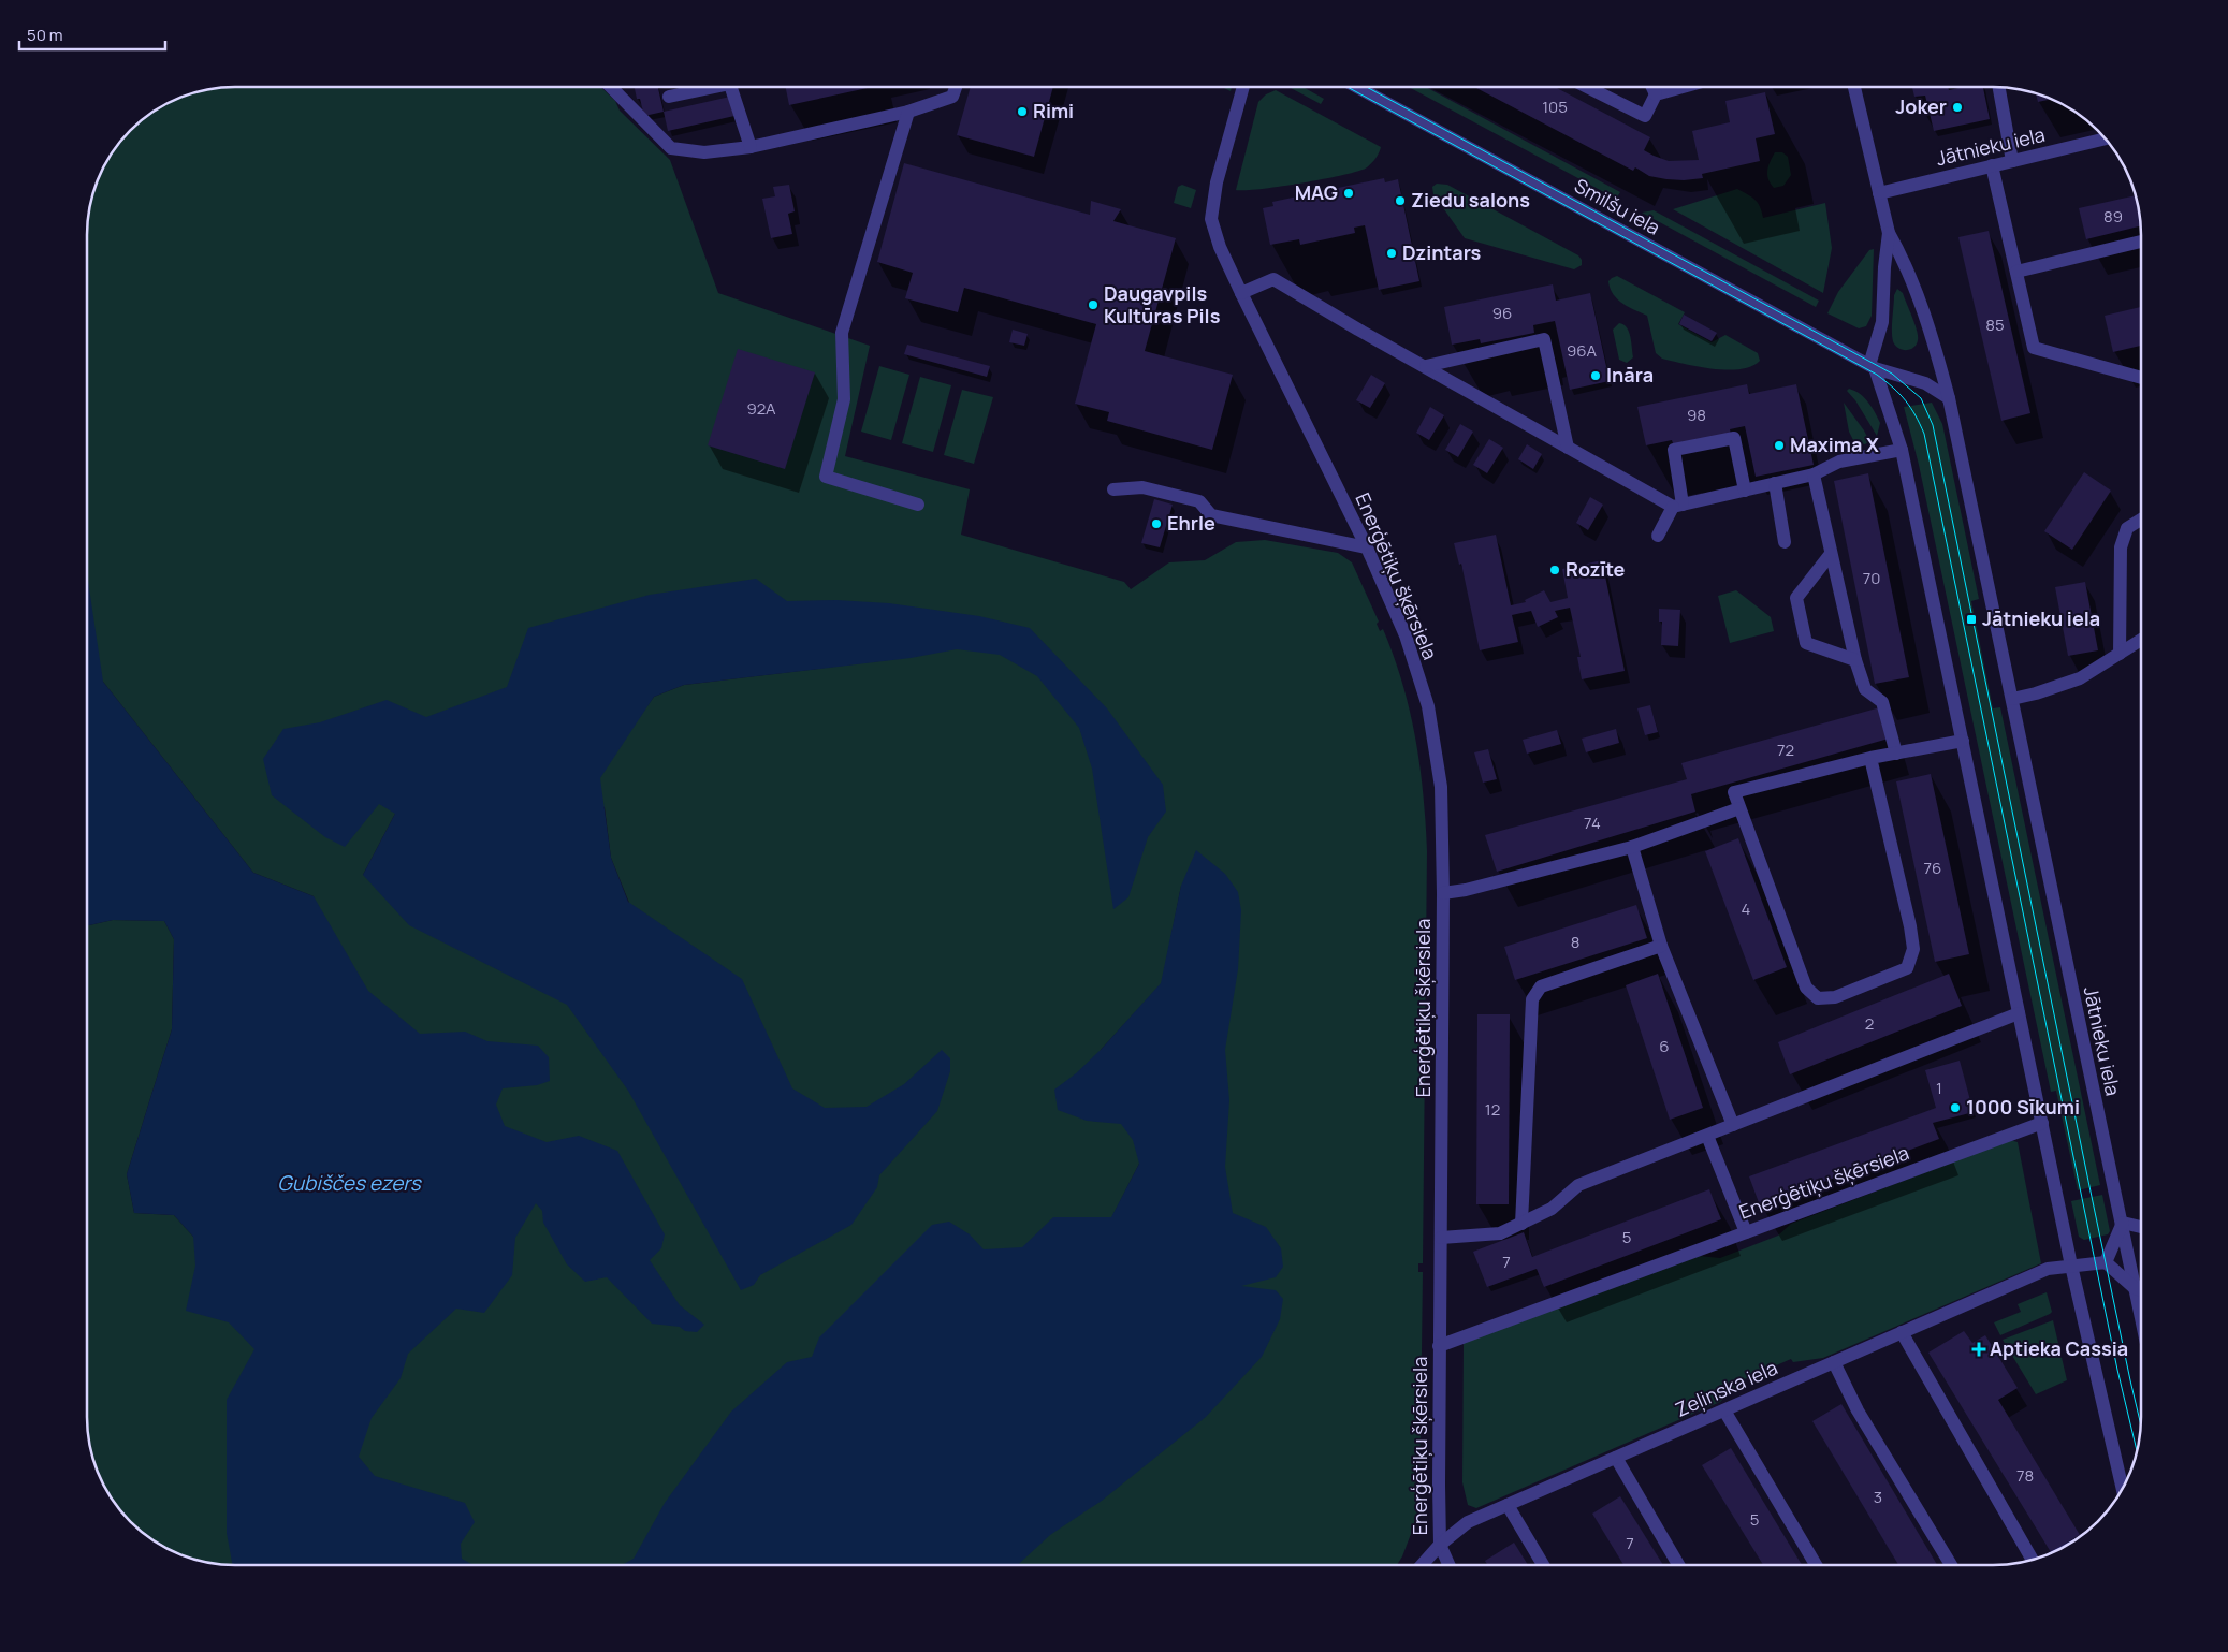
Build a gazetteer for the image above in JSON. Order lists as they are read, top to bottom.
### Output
{
  "streets": {
    "street": [
      "Jātnieku iela",
      "Smilšu iela",
      "Enerģētiķu šķērsiela",
      "Zeļinska iela"
    ]
  },
  "crossings": [
    ["Jātnieku iela", "Smilšu iela"],
    ["Enerģētiķu šķērsiela", "Zeļinska iela"]
  ],
  "water": ["Gubiščes ezers"],
  "places": {
    "other": [
      "Joker",
      "Rimi",
      "MAG",
      "Ziedu salons",
      "Dzintars",
      "Daugavpils Kultūras Pils",
      "Ināra",
      "Maxima X",
      "Ehrle",
      "Rozīte",
      "1000 Sīkumi"
    ],
    "transit": ["Jātnieku iela"],
    "health": ["Aptieka Cassia"]
  },
  "house_numbers": [
    "105",
    "89",
    "96",
    "85",
    "96A",
    "92A",
    "98",
    "70",
    "72",
    "74",
    "76",
    "4",
    "8",
    "2",
    "6",
    "1",
    "12",
    "5",
    "7",
    "78",
    "3",
    "5",
    "7"
  ],
  "scale_bar": "50 m"
}
